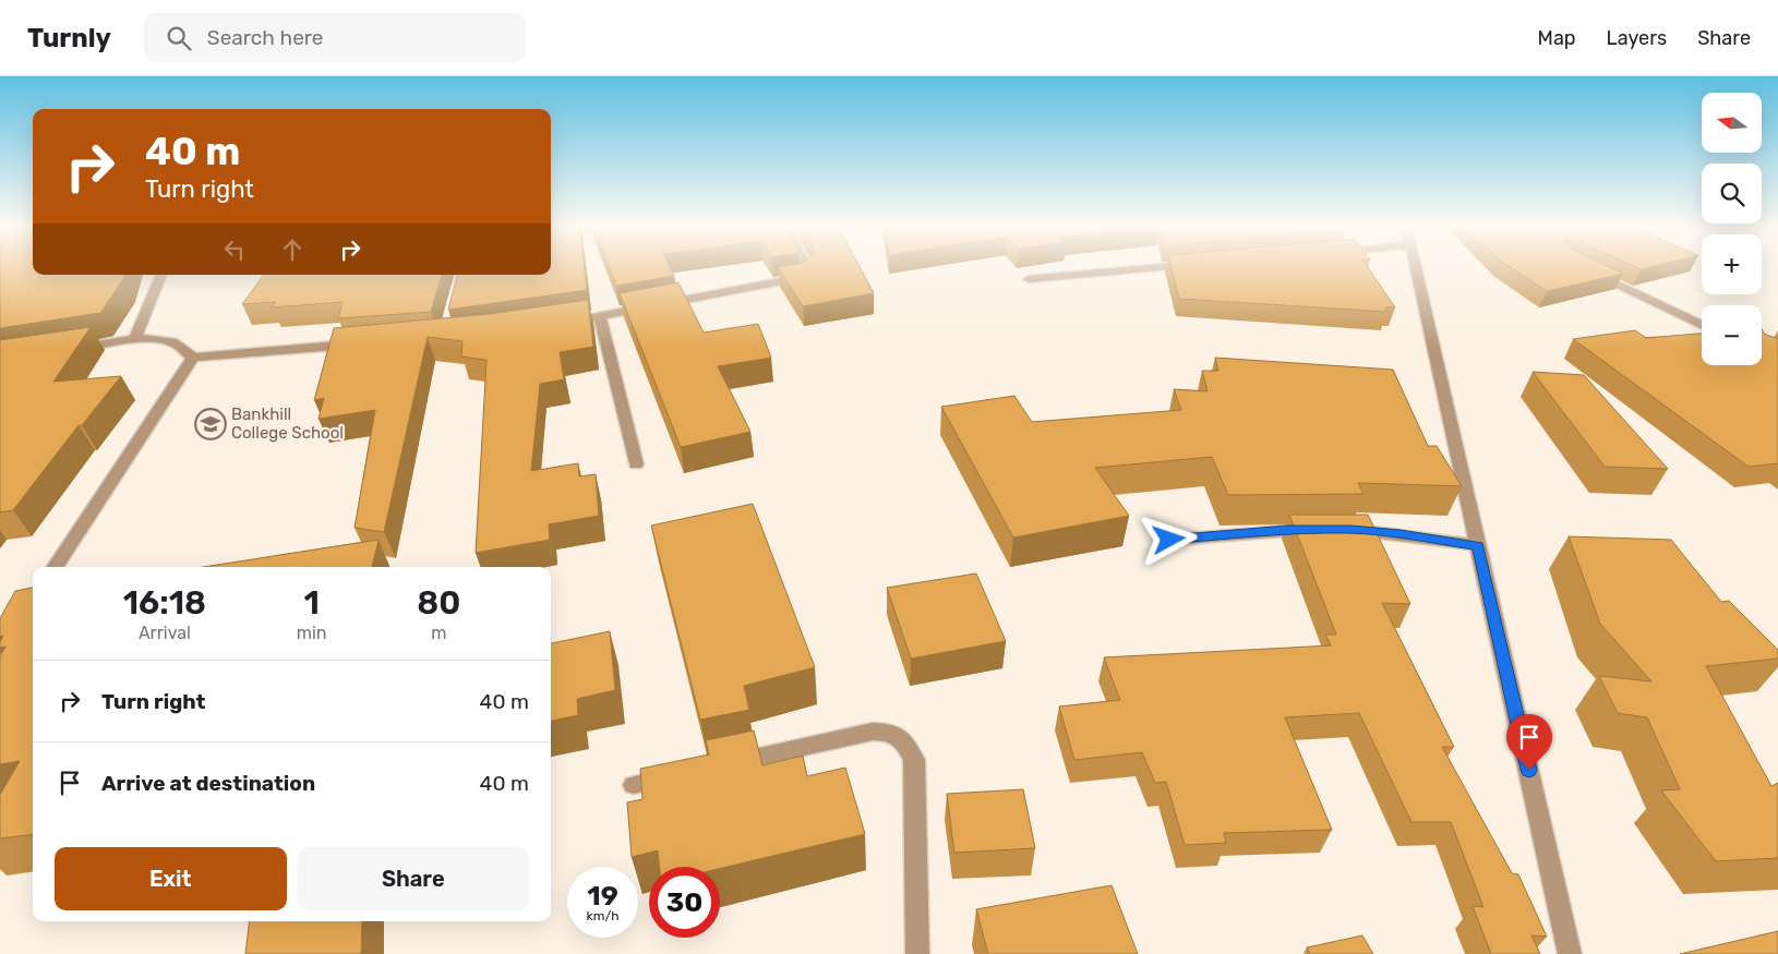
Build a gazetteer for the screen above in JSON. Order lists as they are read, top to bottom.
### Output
{
  "places": {
    "school or university": ["Bankhill College School"]
  },
  "north": "left",
  "page": {
    "header": "Turnly",
    "search": "Search here",
    "nav": ["Map", "Layers", "Share"],
    "map_buttons": ["+", "−"],
    "turn": ["40 m", "Turn right"],
    "eta": [
      "16:18",
      "Arrival",
      "1",
      "min",
      "80",
      "m"
    ],
    "list": [
      {
        "name": "Turn right",
        "value": "40 m"
      },
      {
        "name": "Arrive at destination",
        "value": "40 m"
      }
    ],
    "buttons": ["Exit", "Share"],
    "speed": "19 km/h",
    "limit": "30"
  }
}
